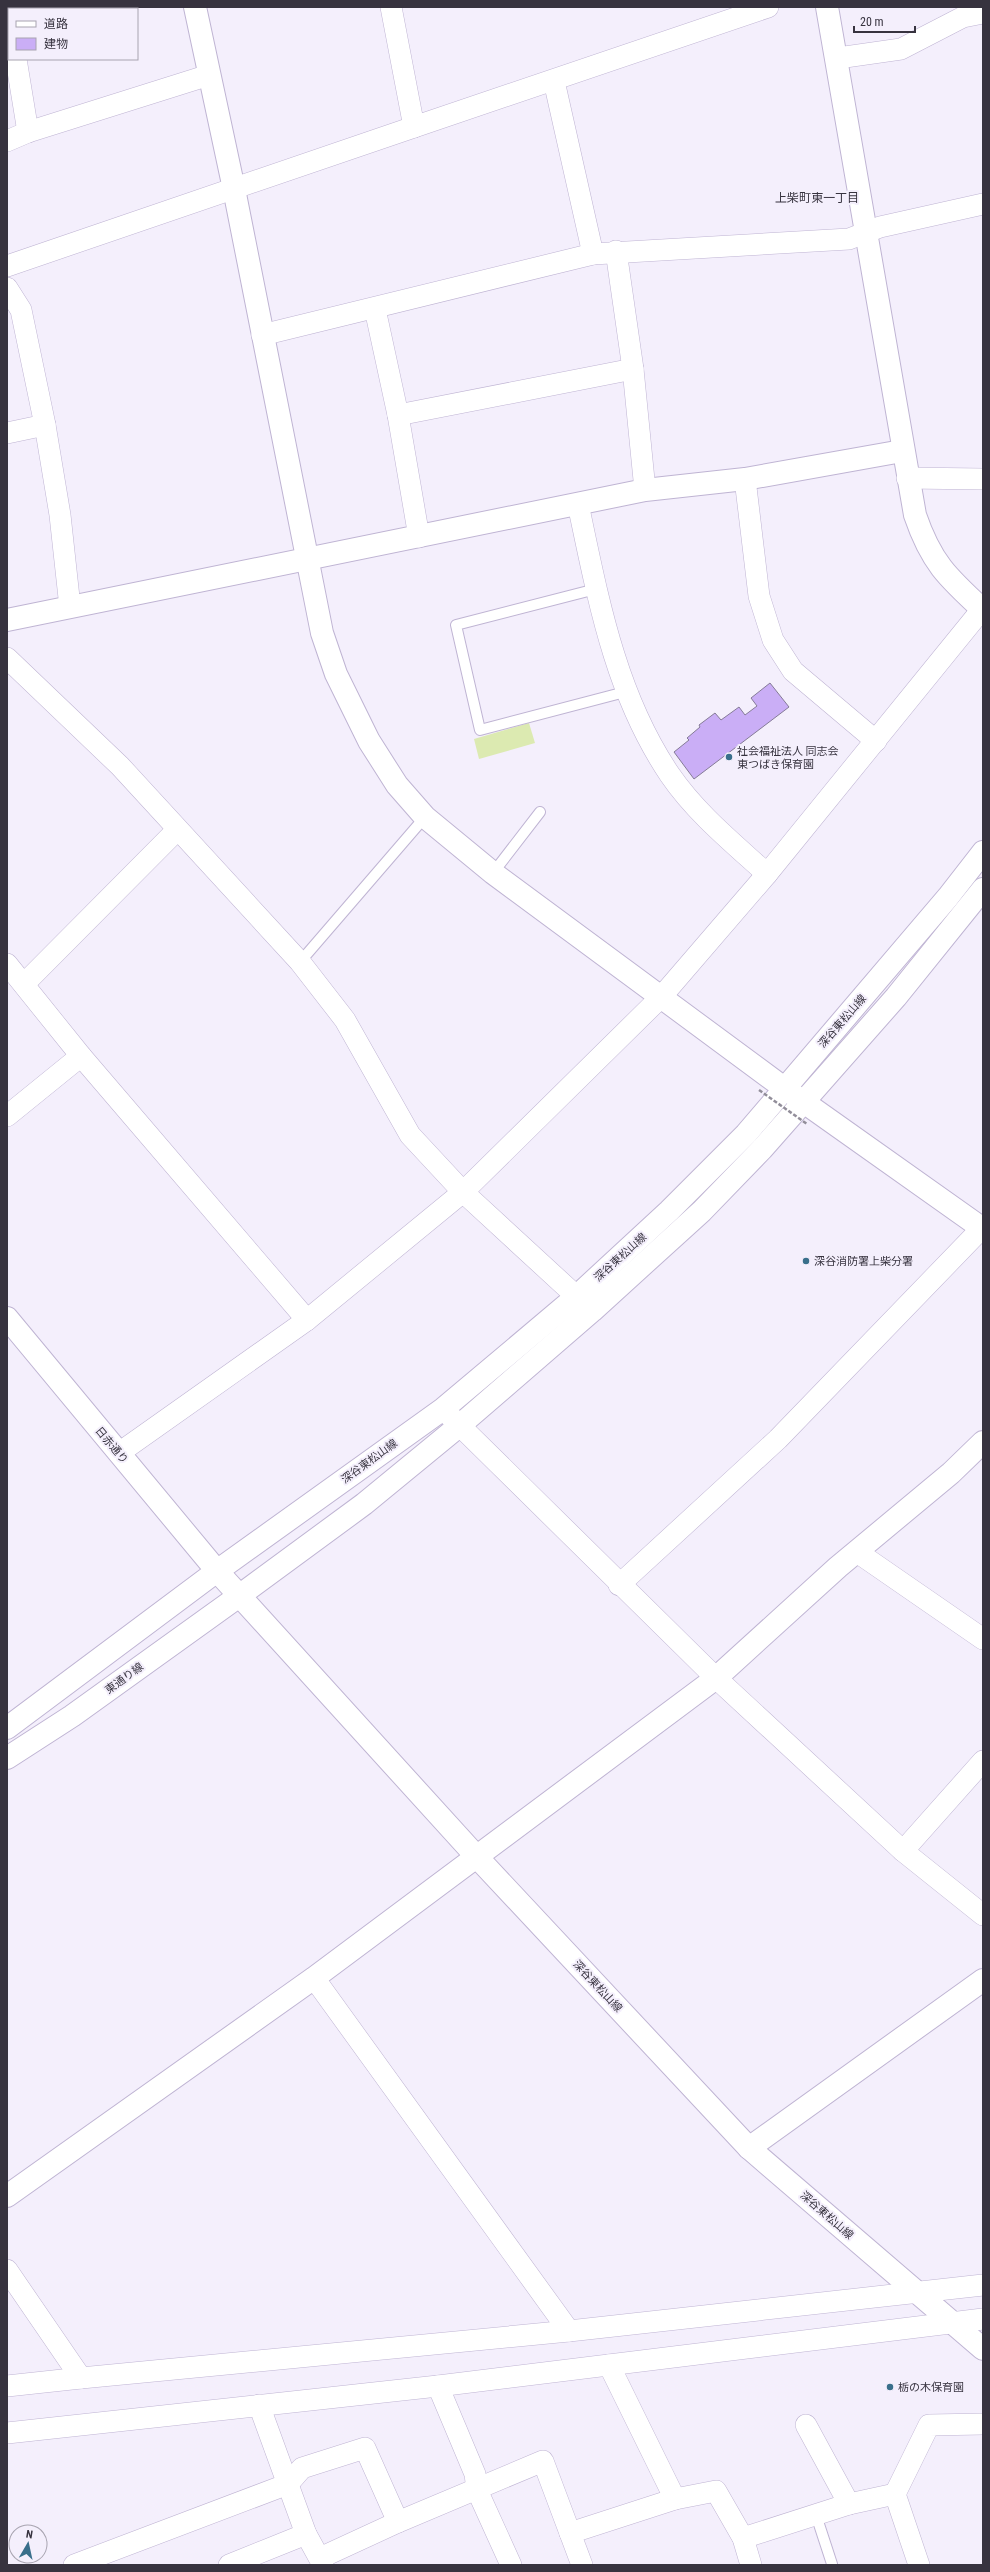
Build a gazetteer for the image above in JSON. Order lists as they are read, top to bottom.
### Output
{
  "streets": {
    "street": ["深谷東松山線", "日赤通り", "東通り線"]
  },
  "crossings": [
    ["深谷東松山線", "日赤通り"],
    ["深谷東松山線", "東通り線"]
  ],
  "districts": ["上柴町東一丁目"],
  "places": ["社会福祉法人 同志会 東つばき保育園", "深谷消防署上柴分署", "栃の木保育園"],
  "legend": ["道路", "建物"],
  "scale_bar": "20 m",
  "north": "top"
}
